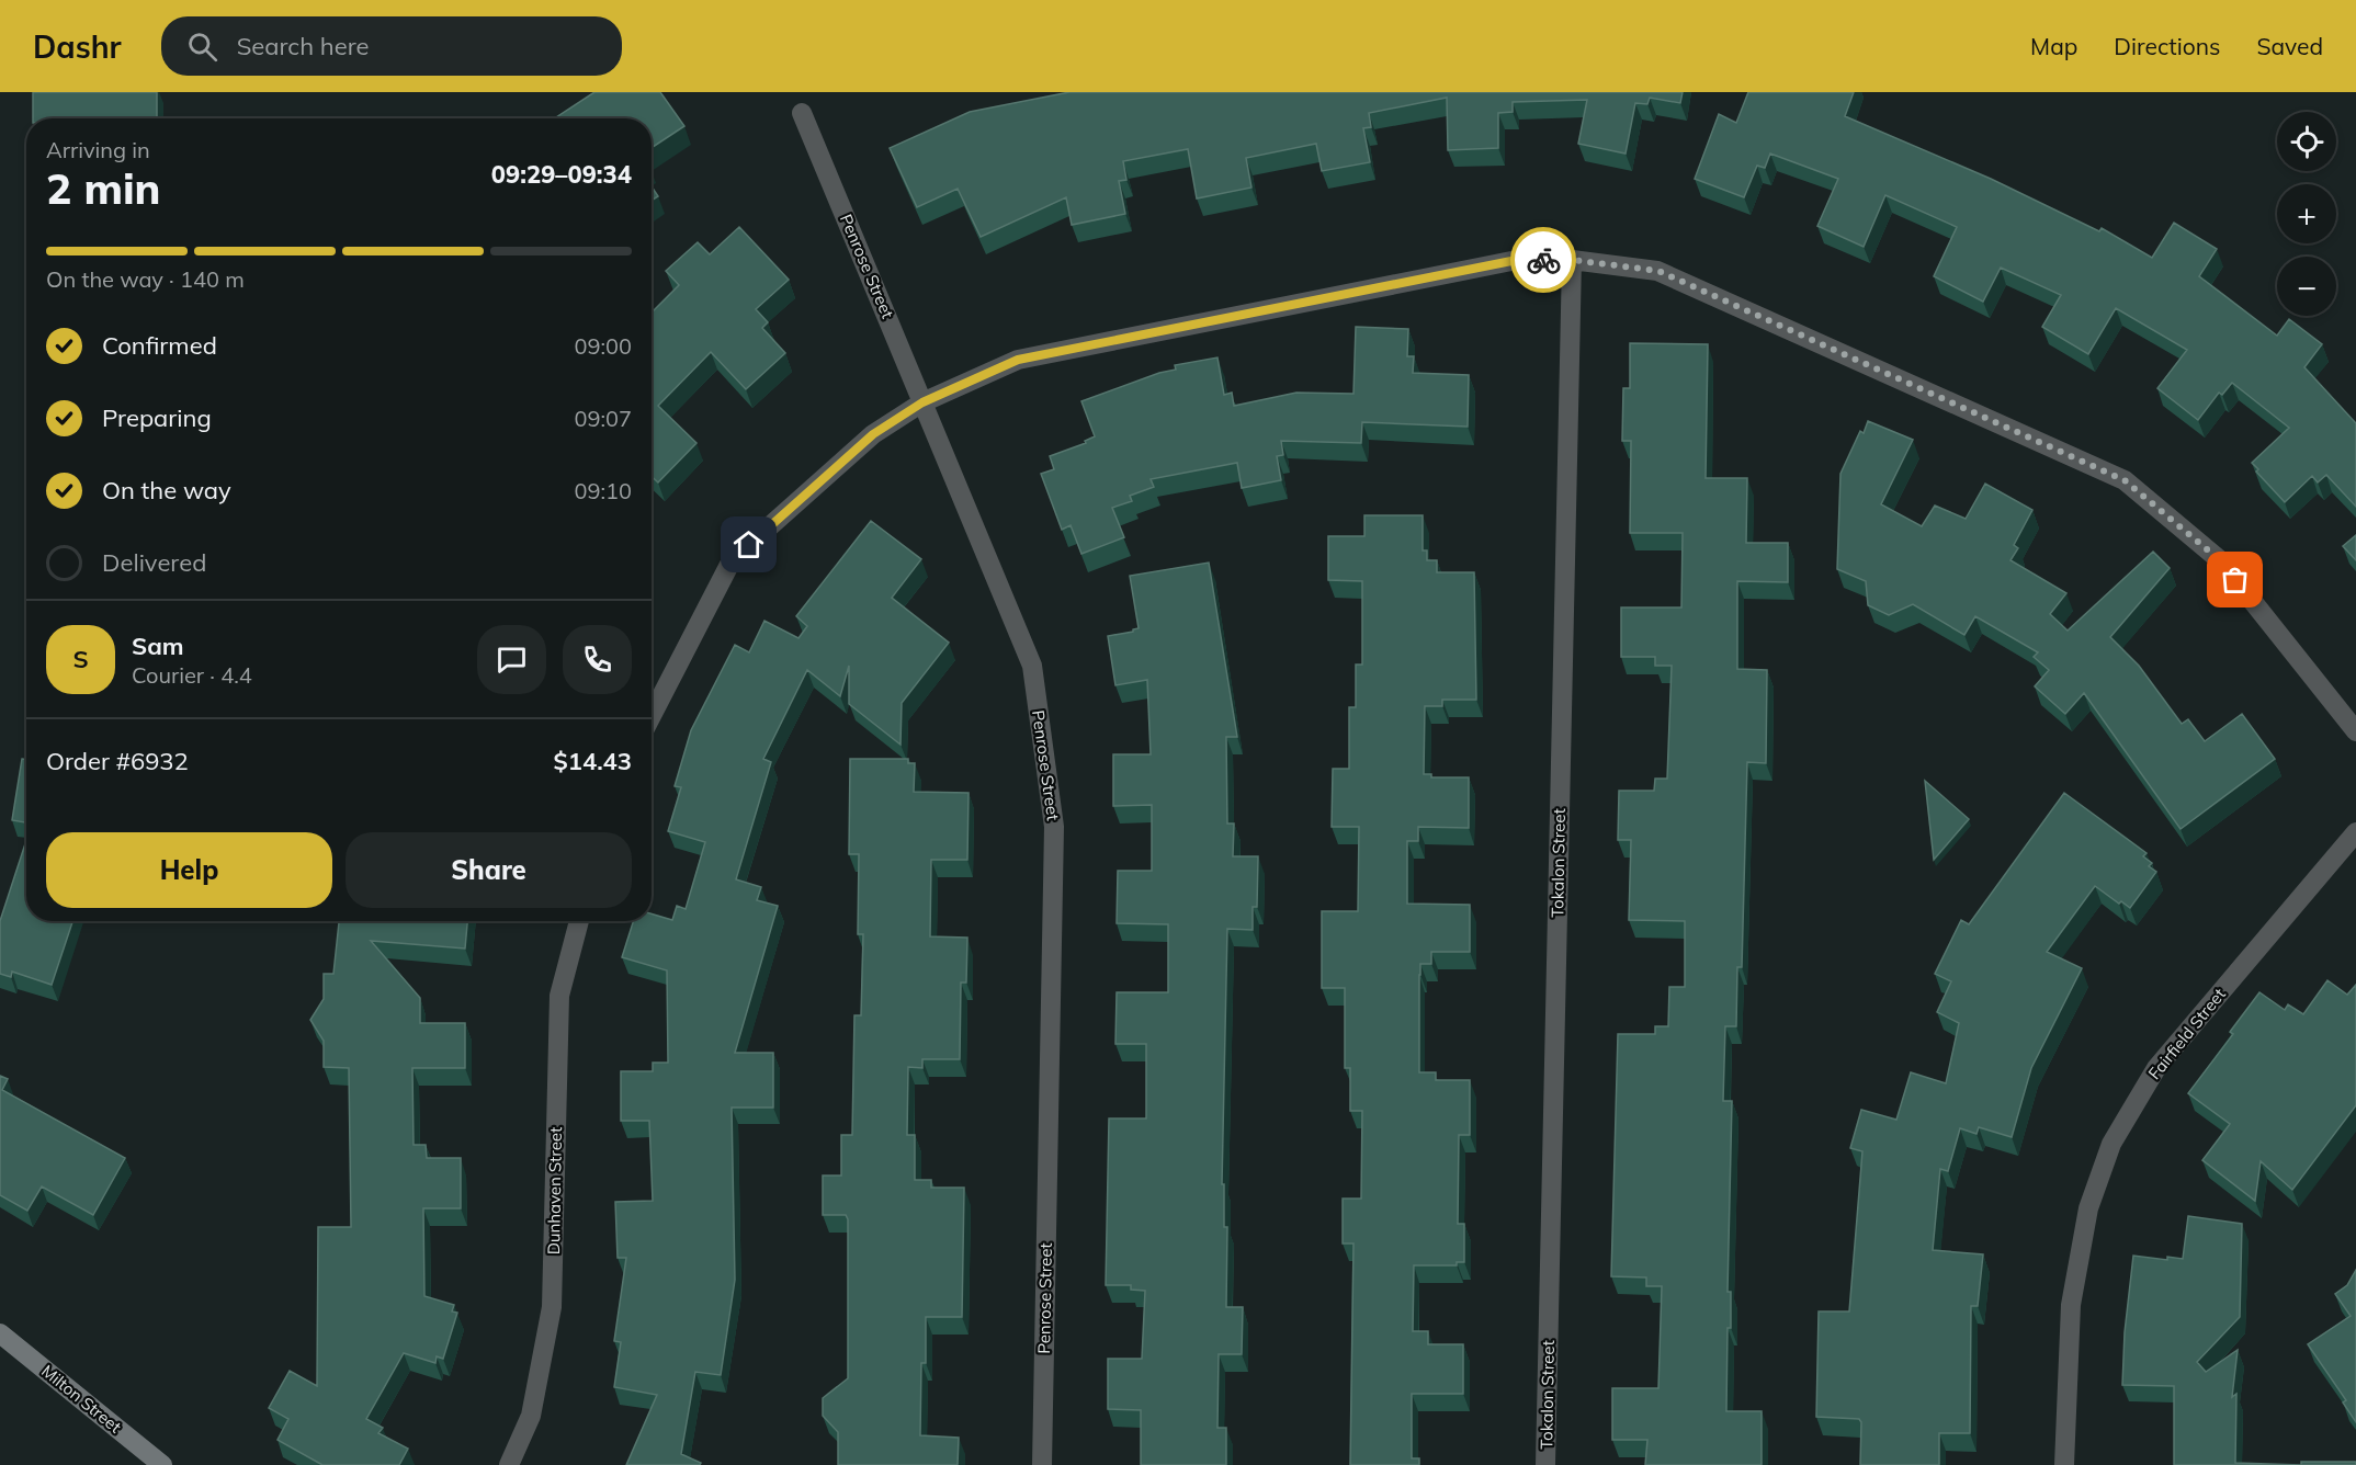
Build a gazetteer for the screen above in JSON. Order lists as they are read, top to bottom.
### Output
{
  "streets": {
    "main road": ["Milton Street"],
    "street": [
      "Penrose Street",
      "Tokalon Street",
      "Fairfield Street",
      "Dunhaven Street"
    ]
  },
  "page": {
    "header": "Dashr",
    "search": "Search here",
    "nav": ["Map", "Directions", "Saved"],
    "map_buttons": ["+", "−"],
    "heading": ["2 min", "Arriving in", "09:29–09:34"],
    "panel": [
      "Sam",
      "Courier · 4.4",
      "Order #6932",
      "$14.43"
    ],
    "bar": "On the way · 140 m",
    "list": [
      ["Confirmed", "09:00"],
      ["Preparing", "09:07"],
      ["On the way", "09:10"],
      "Delivered"
    ],
    "round": "S",
    "buttons": ["Help", "Share"]
  }
}
